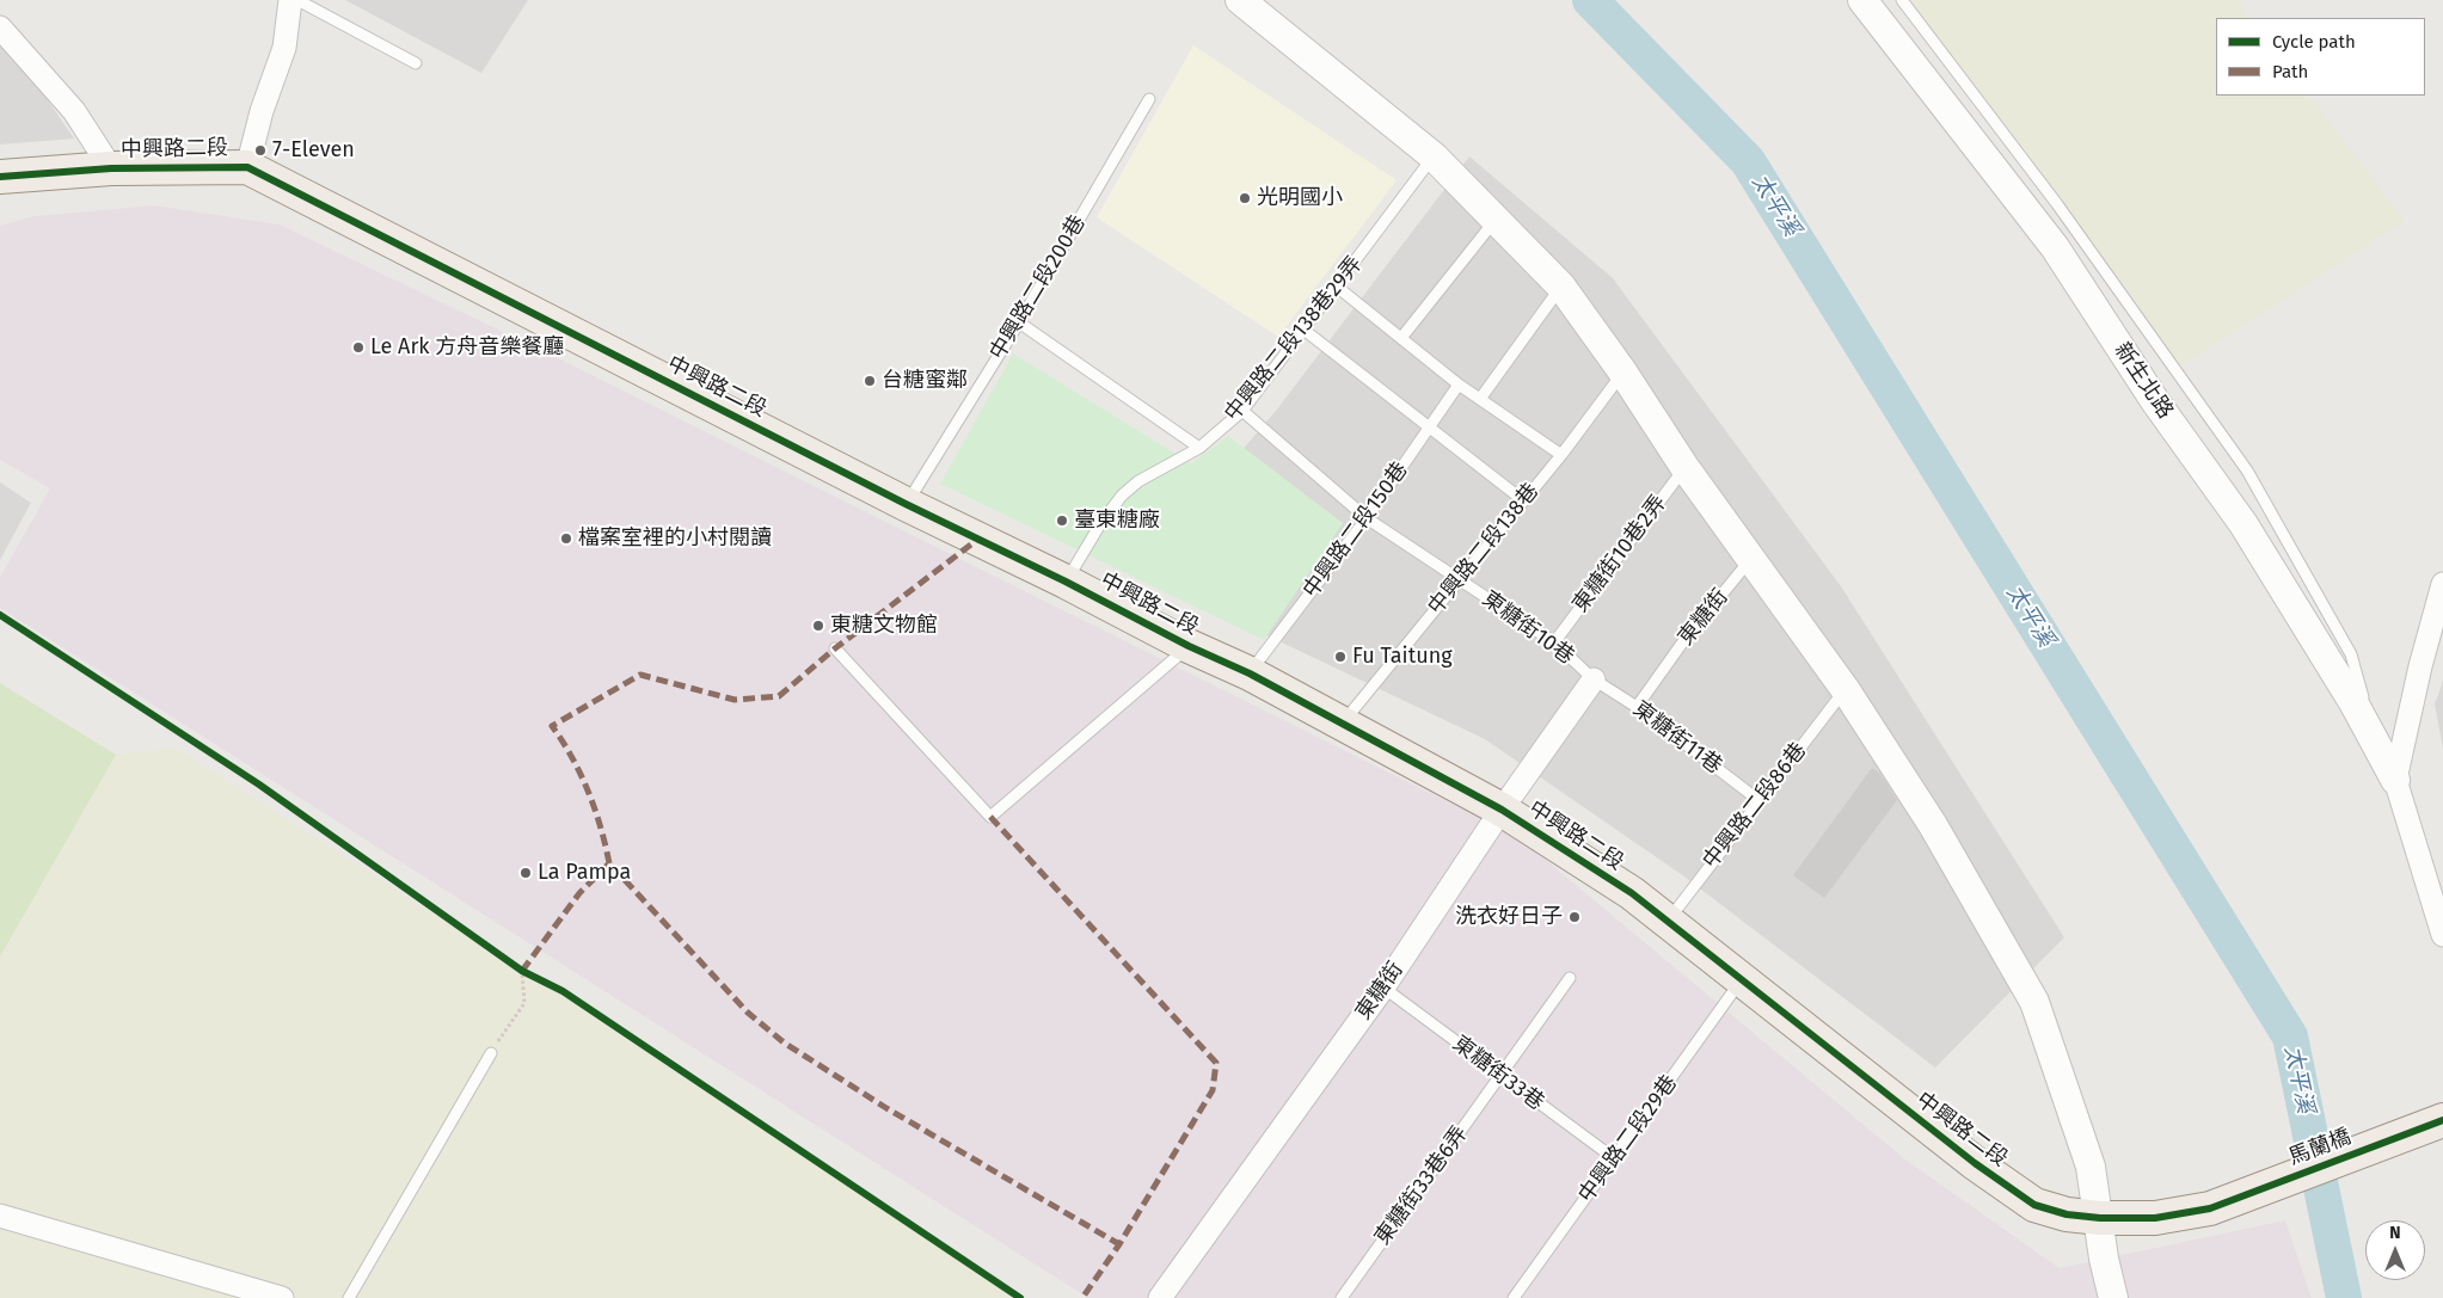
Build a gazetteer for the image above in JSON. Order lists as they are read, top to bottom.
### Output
{
  "streets": {
    "main road": ["中興路二段", "馬蘭橋"],
    "street": ["新生北路", "東糖街"],
    "lane": [
      "中興路二段200巷",
      "中興路二段138巷29弄",
      "中興路二段150巷",
      "中興路二段138巷",
      "東糖街10巷2弄",
      "東糖街10巷",
      "東糖街11巷",
      "中興路二段86巷",
      "東糖街33巷",
      "中興路二段29巷",
      "東糖街33巷6弄"
    ]
  },
  "crossings": [
    ["中興路二段", "中興路二段200巷"],
    ["中興路二段", "中興路二段138巷29弄"],
    ["中興路二段", "中興路二段150巷"],
    ["中興路二段", "中興路二段138巷"],
    ["中興路二段", "東糖街"],
    ["中興路二段", "中興路二段86巷"],
    ["中興路二段", "中興路二段29巷"],
    ["中興路二段", "馬蘭橋"],
    ["中興路二段138巷29弄", "東糖街10巷"],
    ["中興路二段150巷", "東糖街10巷"],
    ["中興路二段138巷", "東糖街10巷"],
    ["東糖街10巷2弄", "東糖街10巷"],
    ["東糖街", "東糖街10巷"],
    ["東糖街", "東糖街11巷"],
    ["東糖街", "東糖街33巷"],
    ["東糖街10巷", "東糖街11巷"],
    ["東糖街11巷", "中興路二段86巷"],
    ["東糖街33巷", "中興路二段29巷"],
    ["東糖街33巷", "東糖街33巷6弄"]
  ],
  "water": ["太平溪"],
  "places": [
    "7-Eleven",
    "光明國小",
    "Le Ark 方舟音樂餐廳",
    "台糖蜜鄰",
    "臺東糖廠",
    "檔案室裡的小村閱讀",
    "東糖文物館",
    "Fu Taitung",
    "La Pampa",
    "洗衣好日子"
  ],
  "legend": ["Cycle path", "Path"],
  "north": "top"
}
